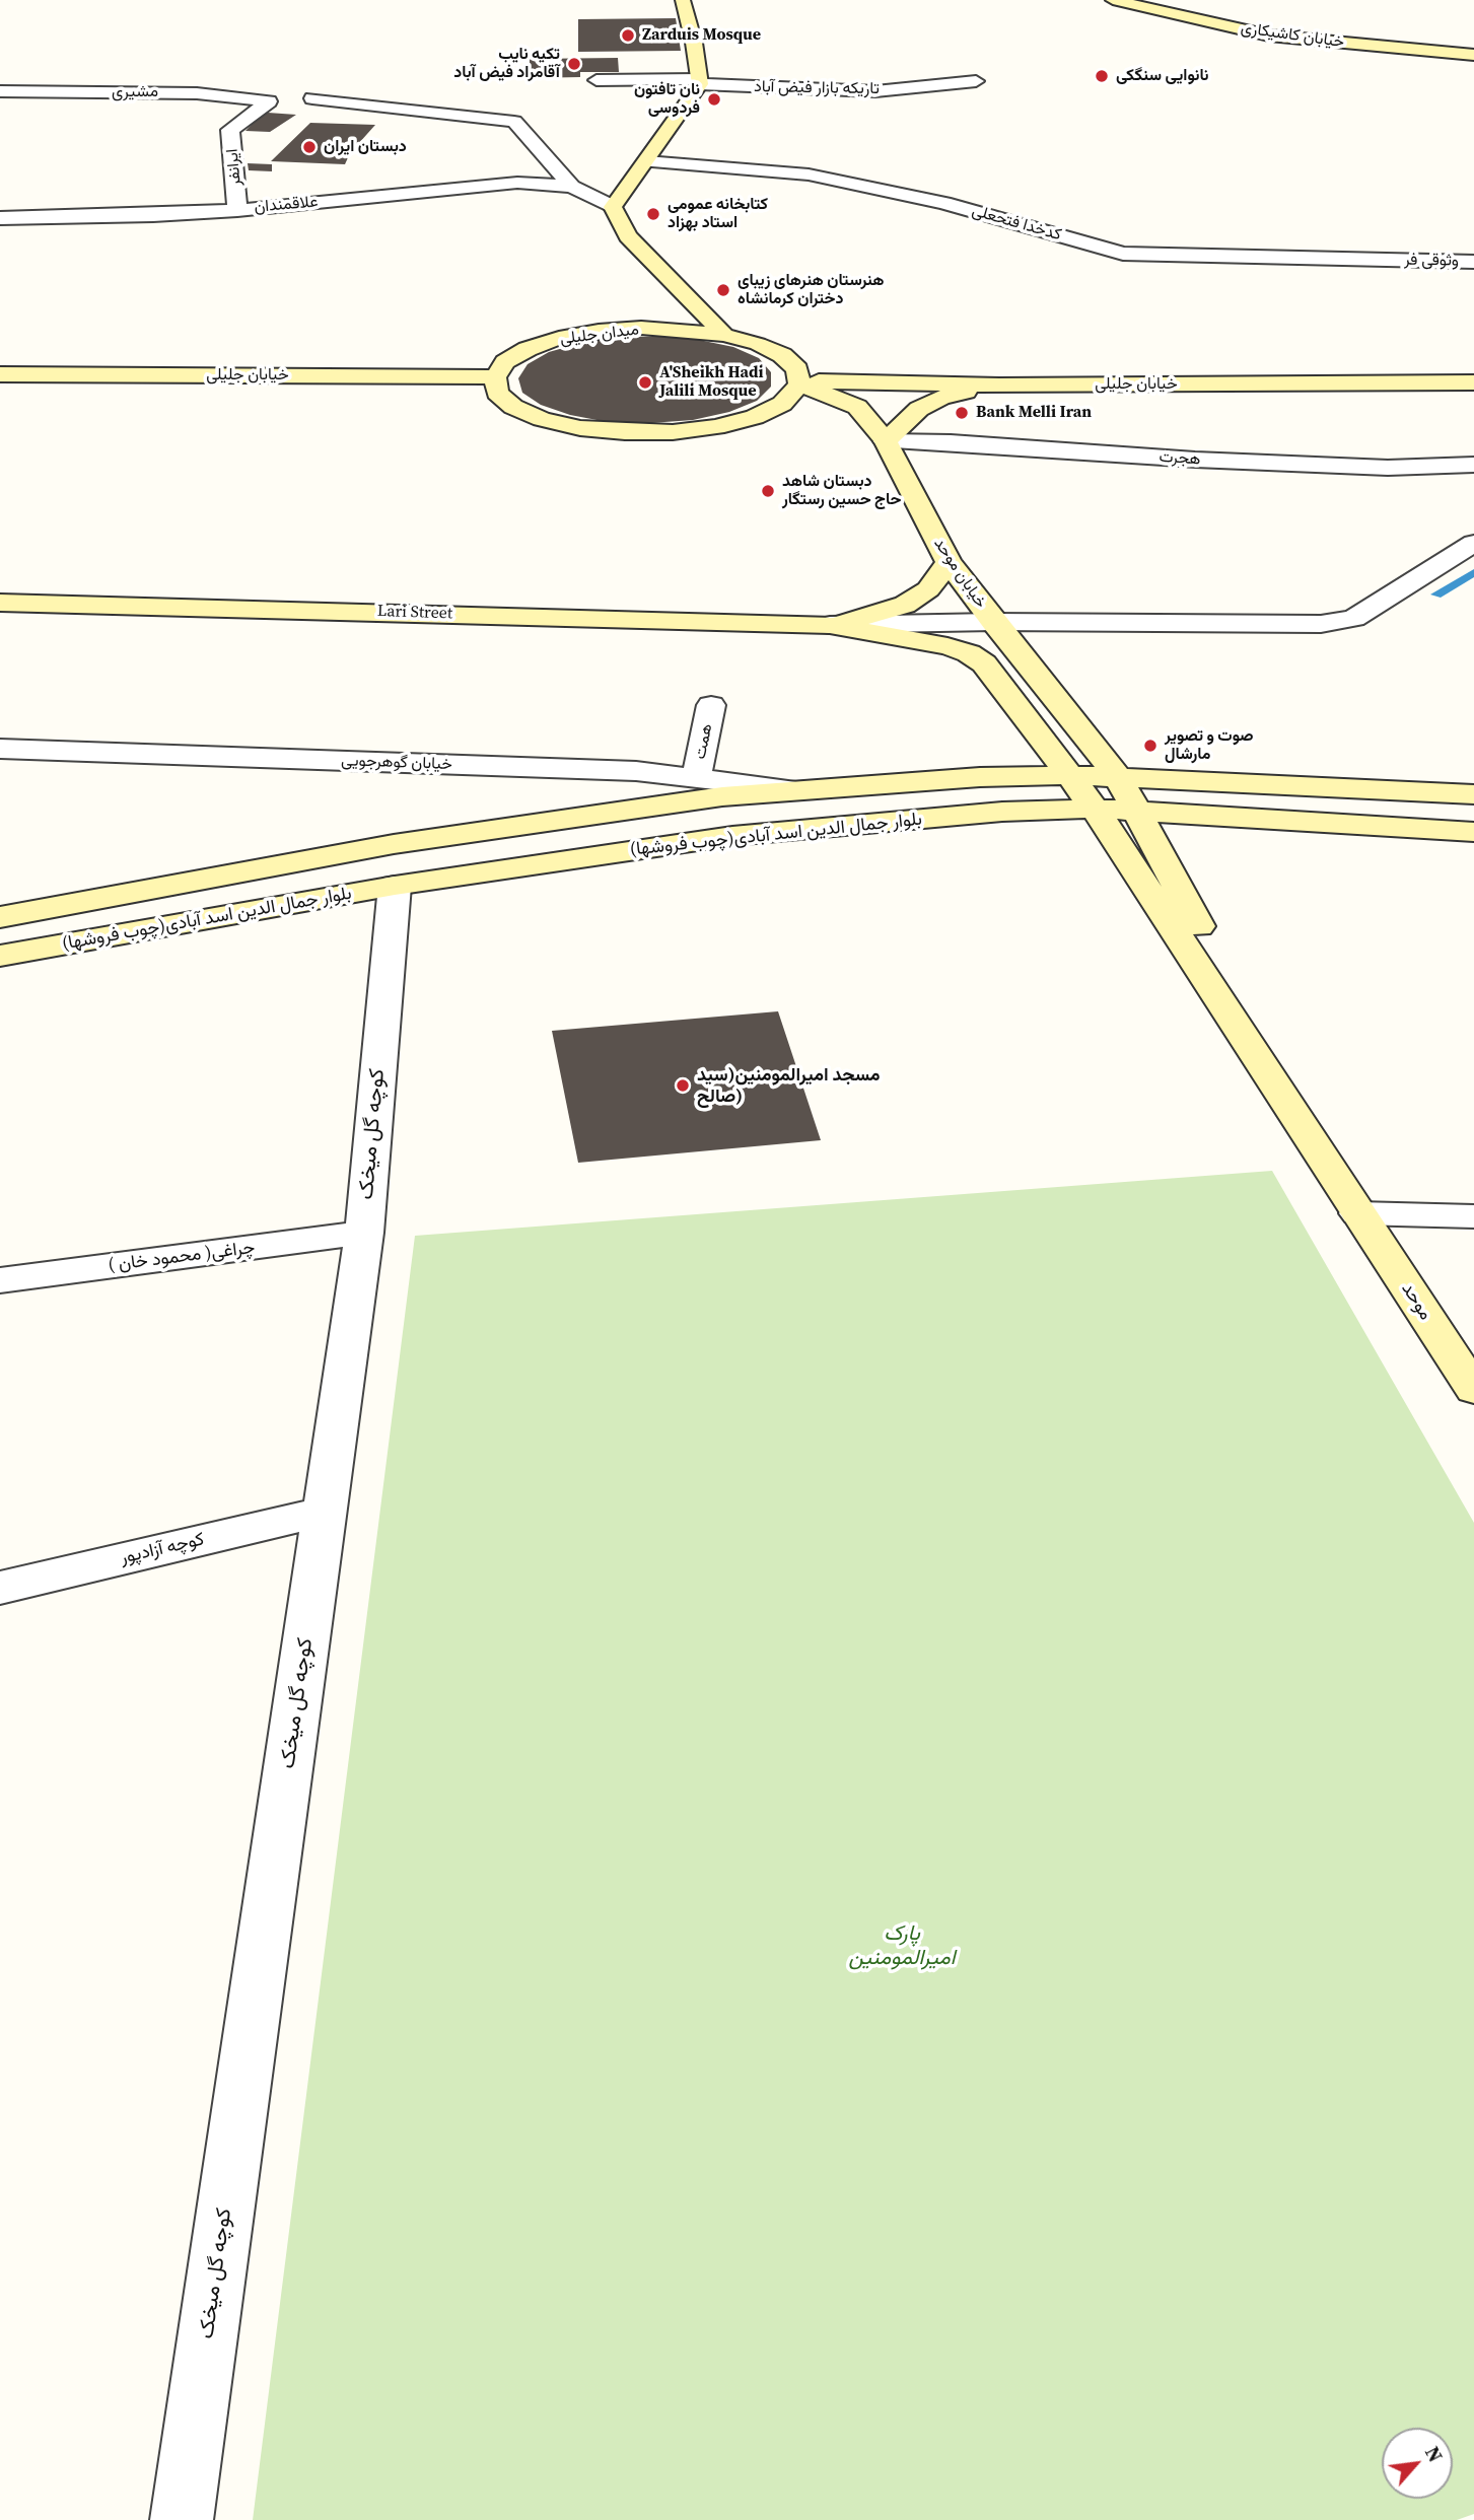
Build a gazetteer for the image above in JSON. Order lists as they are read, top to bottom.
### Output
{
  "streets": {
    "main road": [
      "خیابان کاشیکاری",
      "میدان جلیلی",
      "خیابان جلیلی",
      "خیابان موحد",
      "Lari Street",
      "بلوار جمال الدین اسد آبادی(چوب فروشها)",
      "موحد"
    ],
    "street": [
      "تاریکه بازار فیض آباد",
      "مشیری",
      "ایرانفر",
      "علاقمندان",
      "کدخدا فتحعلی",
      "وثوقی فر",
      "هجرت",
      "همت",
      "خیابان گوهرجویی",
      "کوچه گل میخک",
      "چراغی( محمود خان )",
      "کوچه آزادپور"
    ]
  },
  "crossings": [
    ["مشیری", "ایرانفر"],
    ["ایرانفر", "علاقمندان"],
    ["کدخدا فتحعلی", "وثوقی فر"],
    ["میدان جلیلی", "خیابان جلیلی"],
    ["میدان جلیلی", "خیابان موحد"],
    ["خیابان جلیلی", "خیابان موحد"],
    ["هجرت", "خیابان موحد"],
    ["خیابان موحد", "بلوار جمال الدین اسد آبادی(چوب فروشها)"],
    ["خیابان موحد", "موحد"],
    ["همت", "خیابان گوهرجویی"],
    ["بلوار جمال الدین اسد آبادی(چوب فروشها)", "کوچه گل میخک"],
    ["کوچه گل میخک", "چراغی( محمود خان )"],
    ["کوچه گل میخک", "کوچه آزادپور"]
  ],
  "parks": ["پارک امیرالمومنین"],
  "places": [
    "Zarduis Mosque",
    "تکیه نایب آقامراد فیض آباد",
    "نانوایی سنگکی",
    "نان تافتون فردوسی",
    "دبستان ایران",
    "کتابخانه عمومی استاد بهزاد",
    "هنرستان هنرهای زیبای دختران کرمانشاه",
    "A'Sheikh Hadi Jalili Mosque",
    "Bank Melli Iran",
    "دبستان شاهد حاج حسین رستگار",
    "صوت و تصویر مارشال",
    "مسجد امیرالمومنین(سید صالح)"
  ],
  "north": "top right"
}
